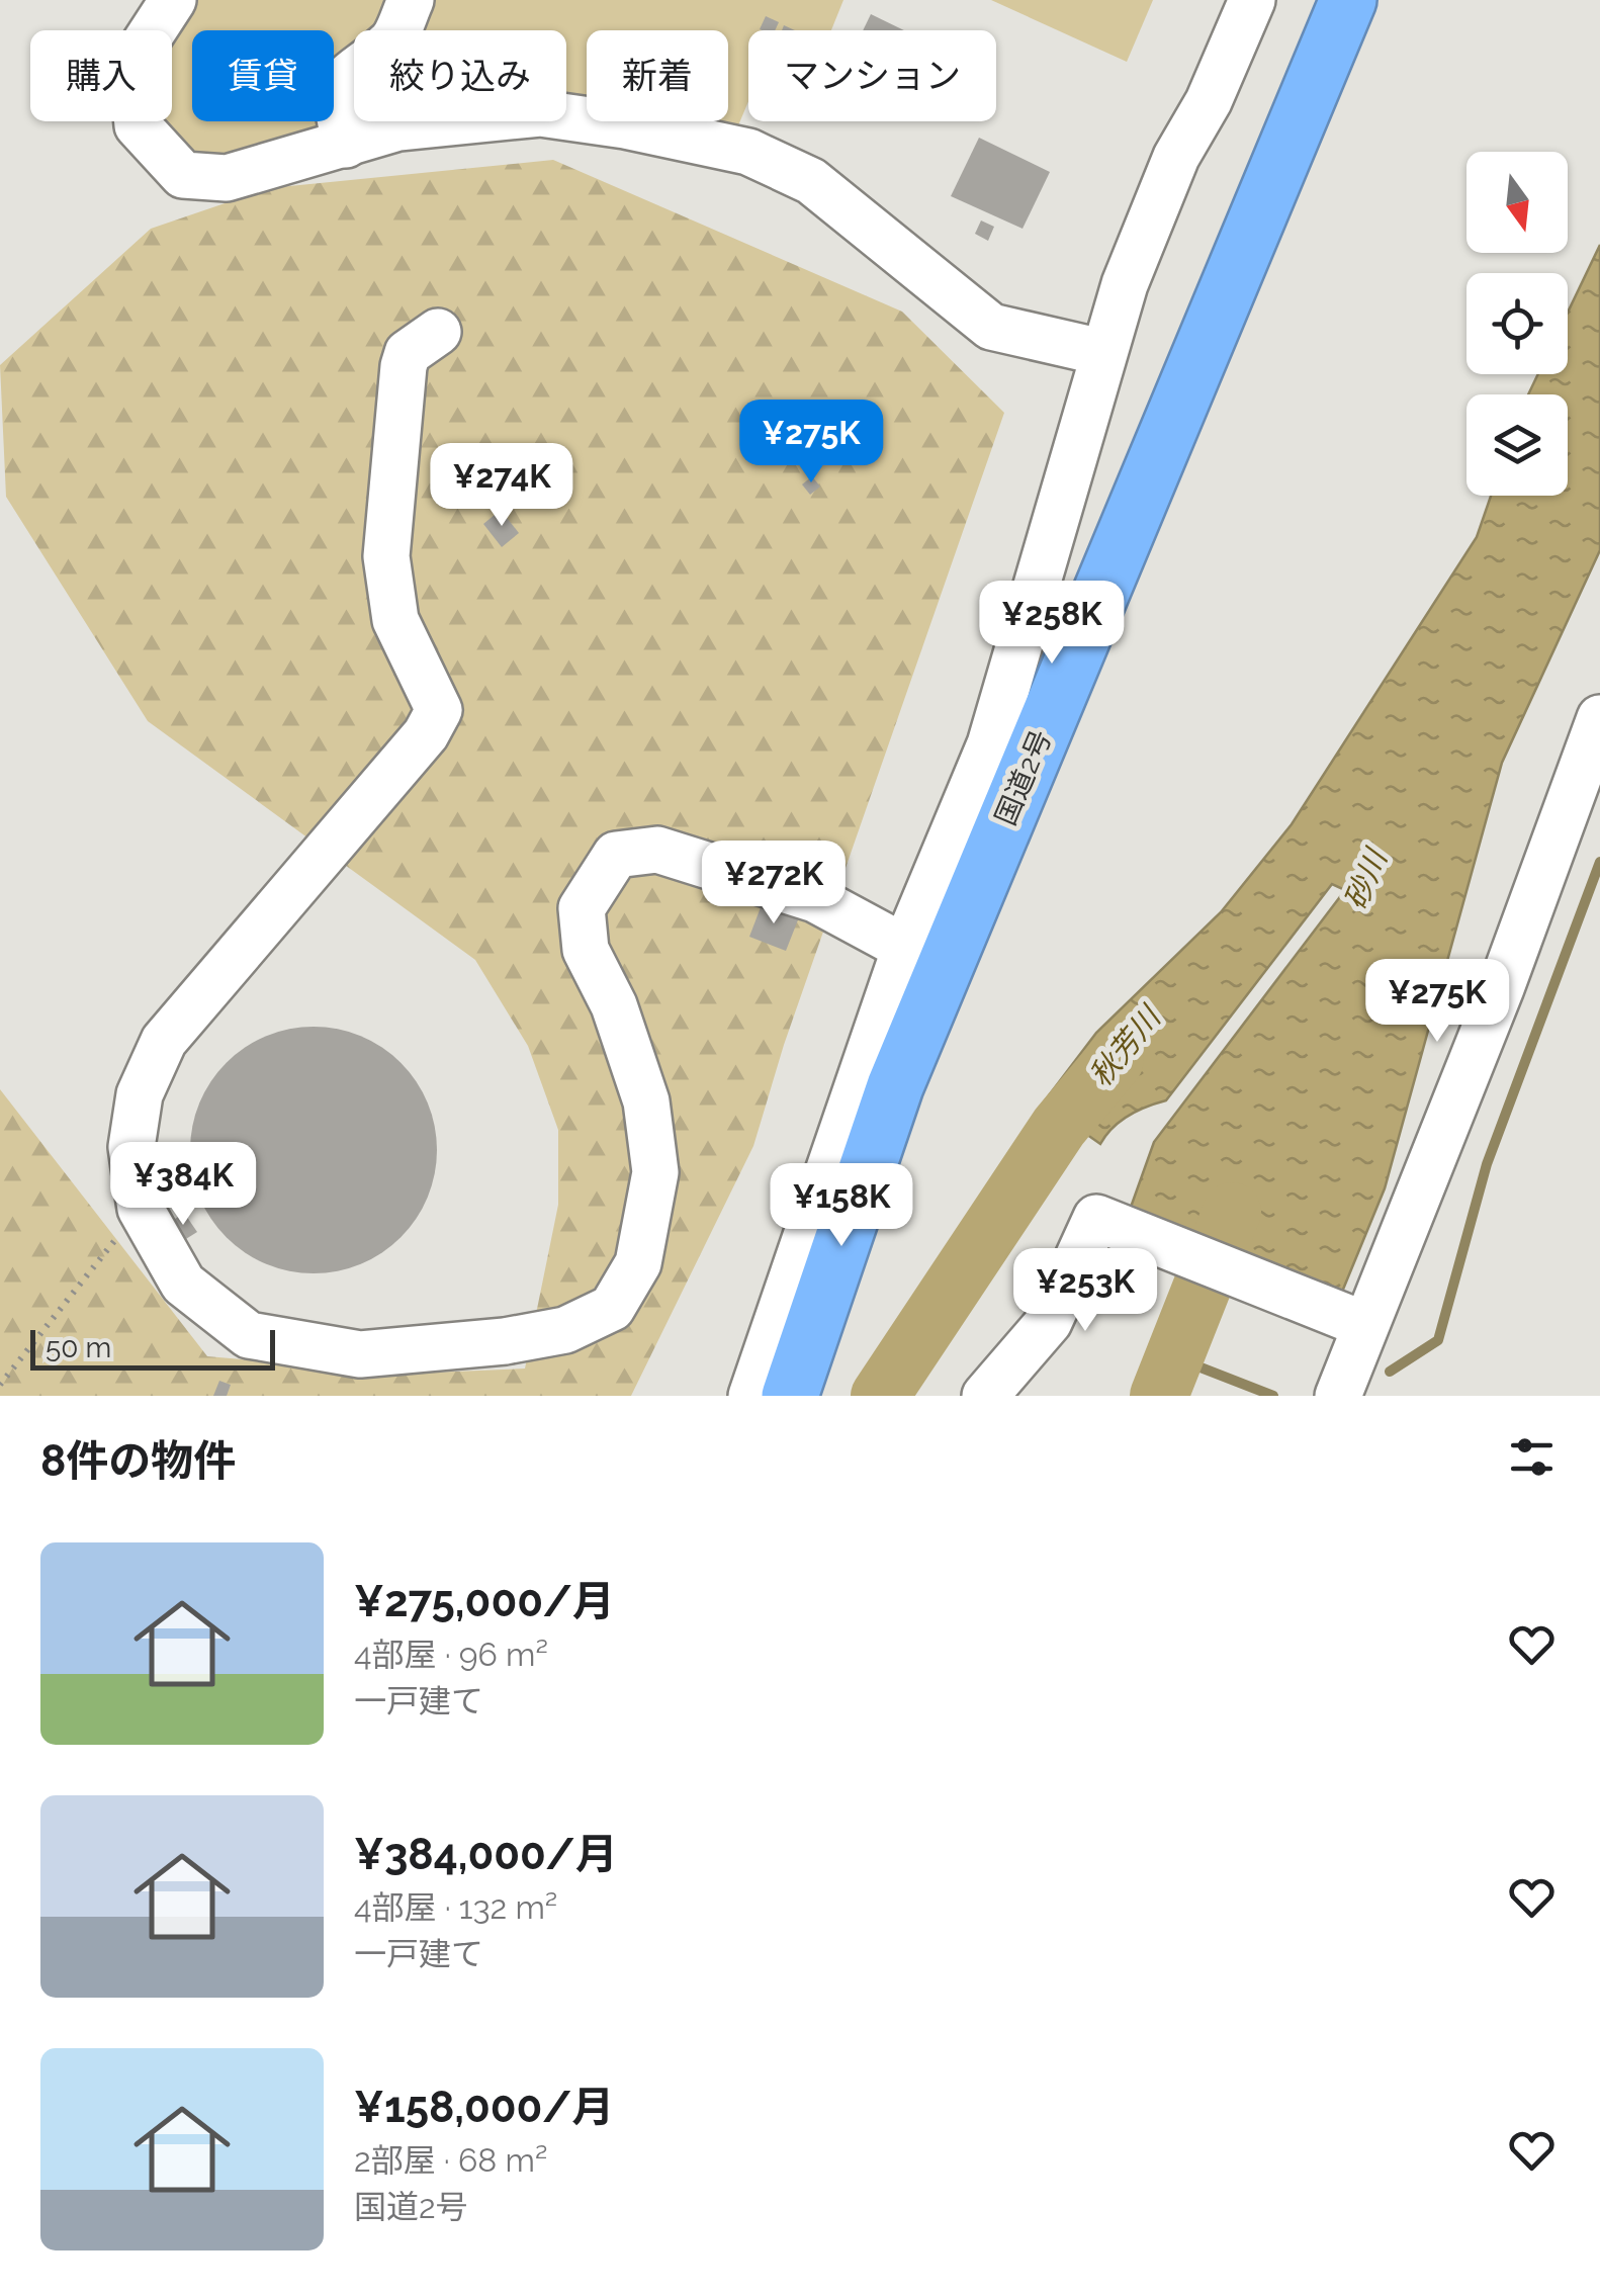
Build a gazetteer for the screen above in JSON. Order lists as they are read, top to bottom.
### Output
{
  "streets": {
    "highway": ["国道2号"]
  },
  "water": ["砂川", "秋芳川"],
  "scale_bar": "50 m",
  "north": "bottom",
  "page": {
    "chip": [
      "購入",
      "賃貸",
      "絞り込み",
      "新着",
      "マンション"
    ],
    "price": [
      "¥275K",
      "¥274K",
      "¥258K",
      "¥272K",
      "¥275K",
      "¥384K",
      "¥158K",
      "¥253K"
    ],
    "scale": "50 m",
    "heading": "8件の物件",
    "list": [
      {
        "name": "¥275,000/月",
        "note": "4部屋 · 96 m² · 一戸建て"
      },
      {
        "name": "¥384,000/月",
        "note": "4部屋 · 132 m² · 一戸建て"
      },
      {
        "name": "¥158,000/月",
        "note": "2部屋 · 68 m² · 国道2号"
      }
    ]
  }
}
